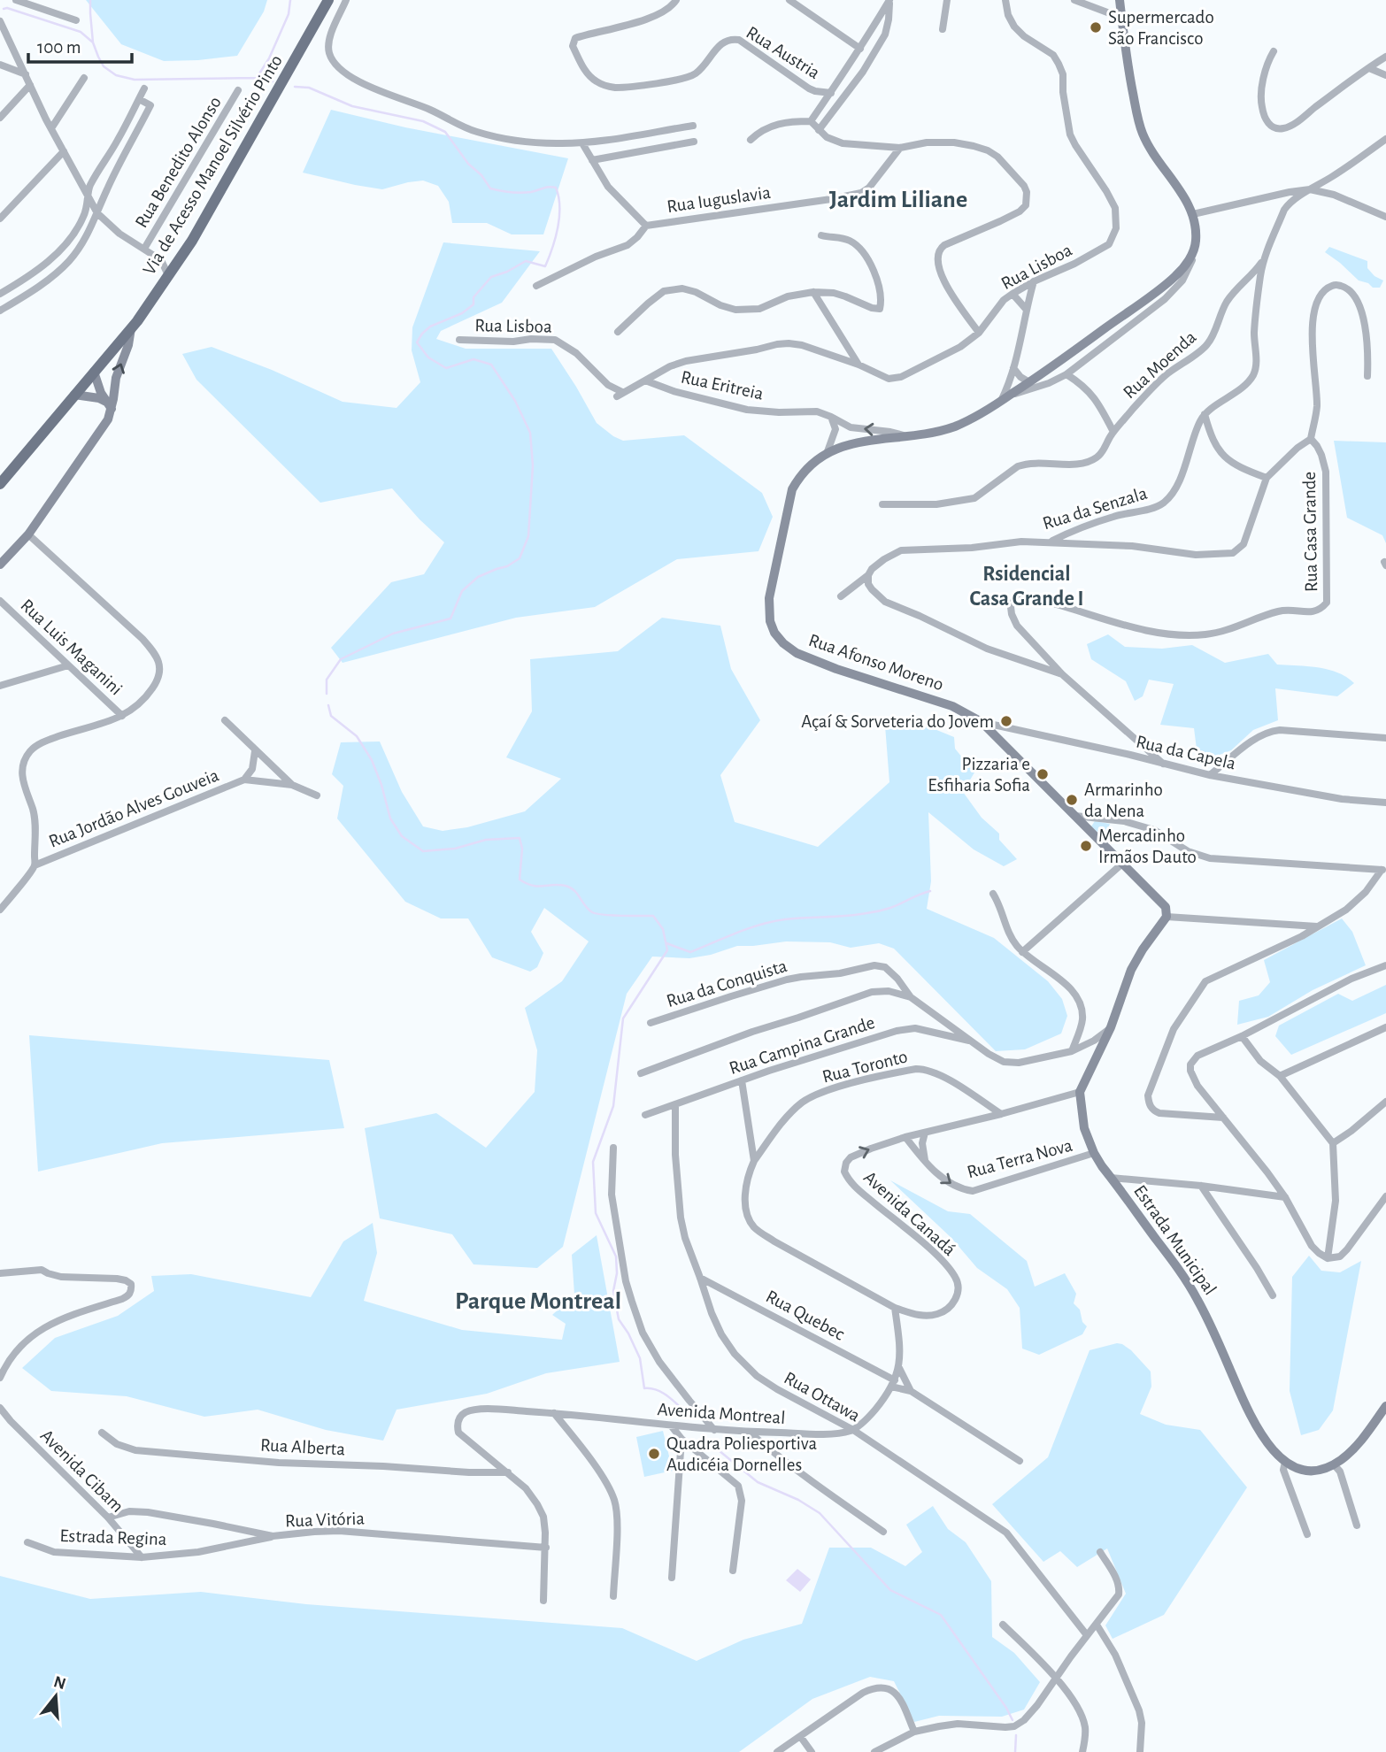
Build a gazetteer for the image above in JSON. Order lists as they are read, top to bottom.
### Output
{
  "streets": {
    "main road": ["Via de Acesso Manoel Silvério Pinto", "Rua Afonso Moreno", "Estrada Municipal"],
    "street": [
      "Rua Austria",
      "Rua Benedito Alonso",
      "Rua Iuguslavia",
      "Rua Lisboa",
      "Rua Moenda",
      "Rua Eritreia",
      "Rua da Senzala",
      "Rua Casa Grande",
      "Rua Luis Maganini",
      "Rua da Capela",
      "Rua Jordão Alves Gouveia",
      "Rua da Conquista",
      "Rua Campina Grande",
      "Rua Toronto",
      "Rua Terra Nova",
      "Avenida Canadá",
      "Rua Quebec",
      "Rua Ottawa",
      "Avenida Montreal",
      "Rua Alberta",
      "Avenida Cibam",
      "Rua Vitória",
      "Estrada Regina"
    ]
  },
  "crossings": [
    ["Rua Lisboa", "Rua Eritreia"],
    ["Rua Eritreia", "Rua Afonso Moreno"],
    ["Rua Casa Grande", "Rua da Capela"],
    ["Rua Afonso Moreno", "Rua da Capela"],
    ["Rua da Conquista", "Rua Campina Grande"],
    ["Rua Campina Grande", "Avenida Canadá"],
    ["Rua Campina Grande", "Rua Ottawa"],
    ["Rua Toronto", "Avenida Canadá"],
    ["Rua Terra Nova", "Avenida Canadá"],
    ["Rua Terra Nova", "Estrada Municipal"],
    ["Avenida Canadá", "Estrada Municipal"],
    ["Rua Quebec", "Rua Ottawa"],
    ["Rua Ottawa", "Avenida Montreal"],
    ["Avenida Montreal", "Rua Alberta"],
    ["Avenida Cibam", "Rua Vitória"],
    ["Avenida Cibam", "Estrada Regina"],
    ["Rua Vitória", "Estrada Regina"]
  ],
  "one_way": ["Rua Terra Nova"],
  "districts": ["Jardim Liliane", "Rsidencial Casa Grande I", "Parque Montreal"],
  "places": [
    "Supermercado São Francisco",
    "Açaí & Sorveteria do Jovem",
    "Pizzaria e Esfiharia Sofia",
    "Armarinho da Nena",
    "Mercadinho Irmãos Dauto",
    "Quadra Poliesportiva Audicéia Dornelles"
  ],
  "scale_bar": "100 m",
  "north": "top"
}
